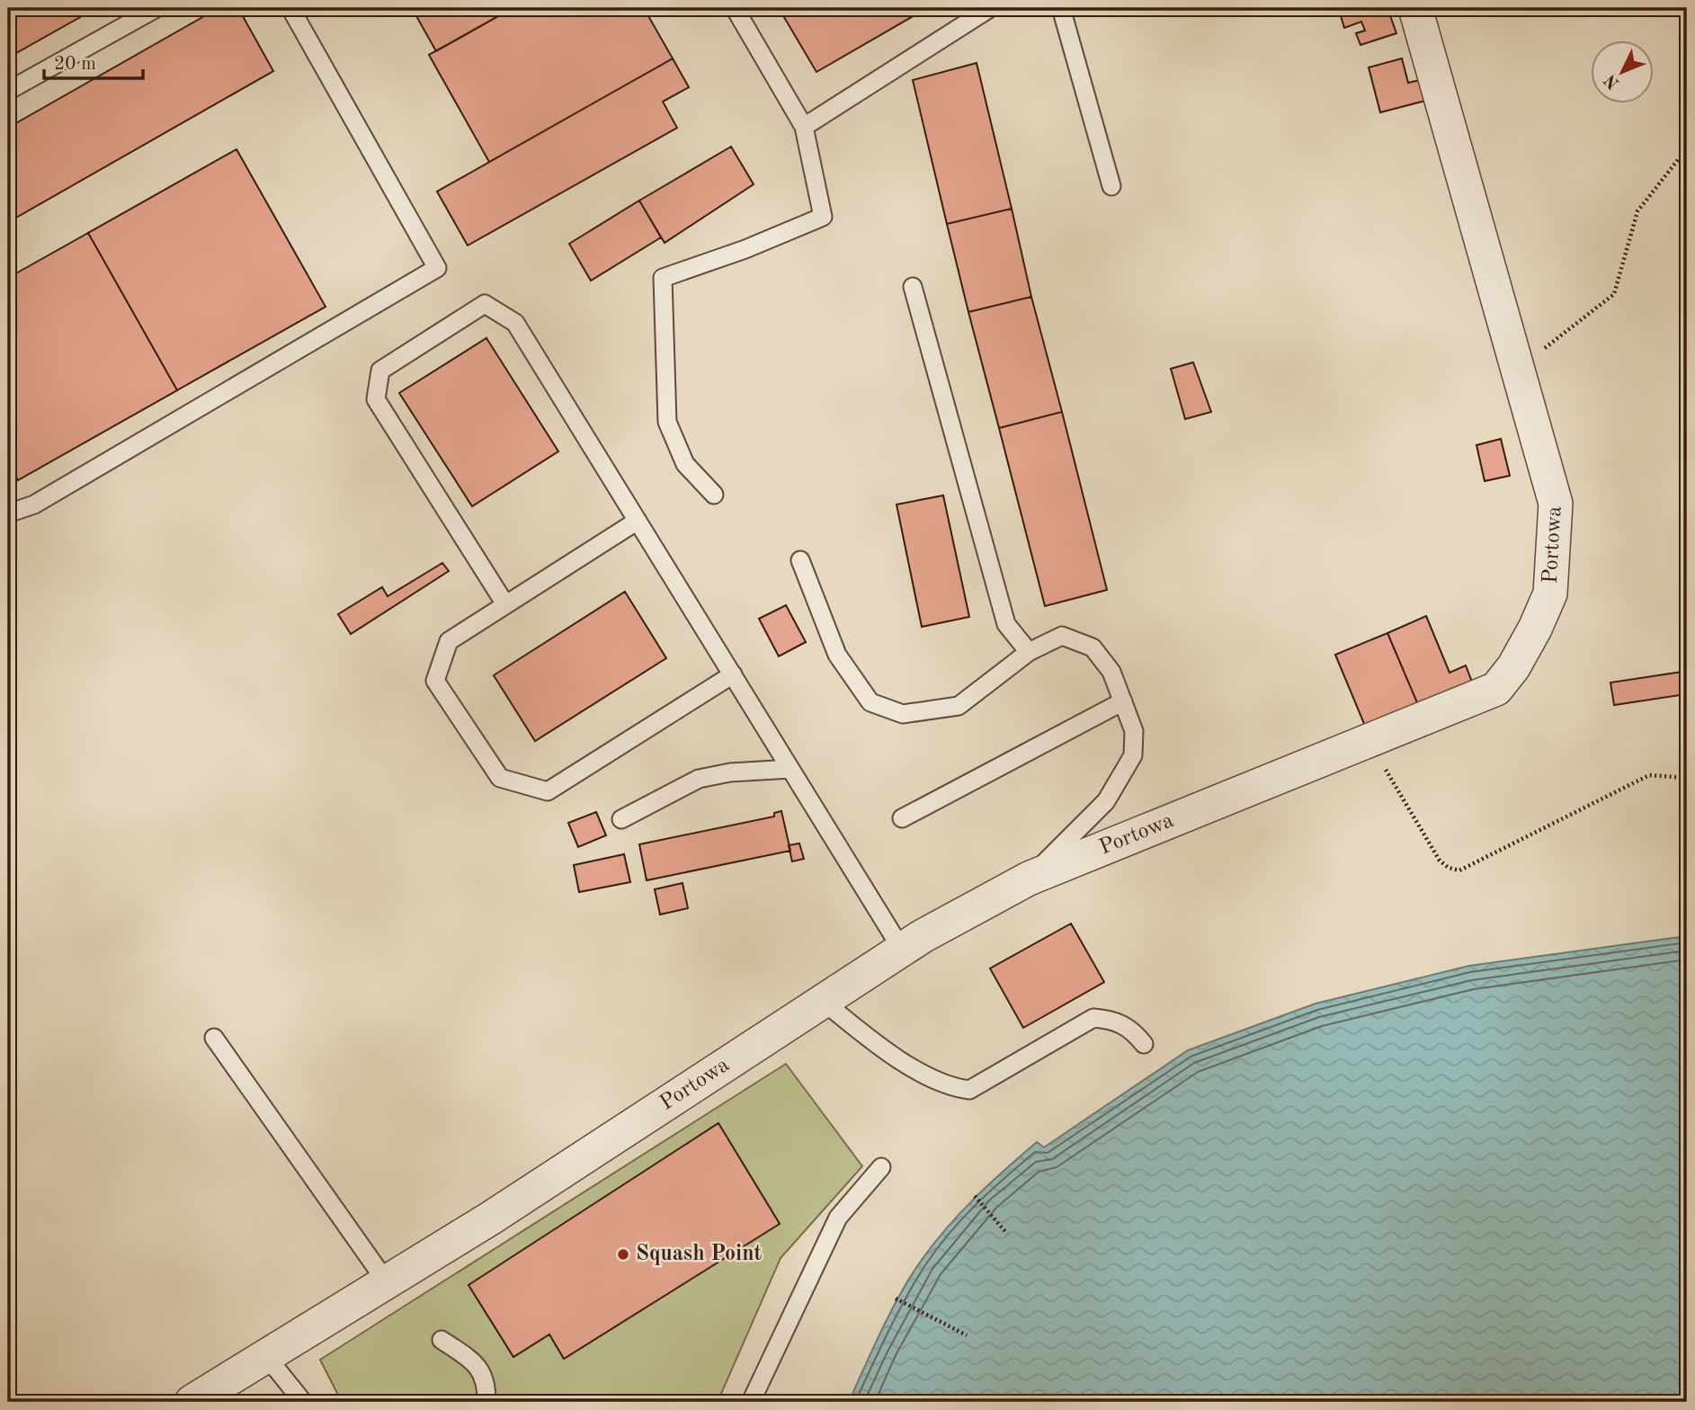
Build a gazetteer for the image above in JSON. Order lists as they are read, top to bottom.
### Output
{
  "streets": {
    "street": ["Portowa"]
  },
  "places": ["Squash Point"],
  "scale_bar": "20 m",
  "north": "bottom left"
}
